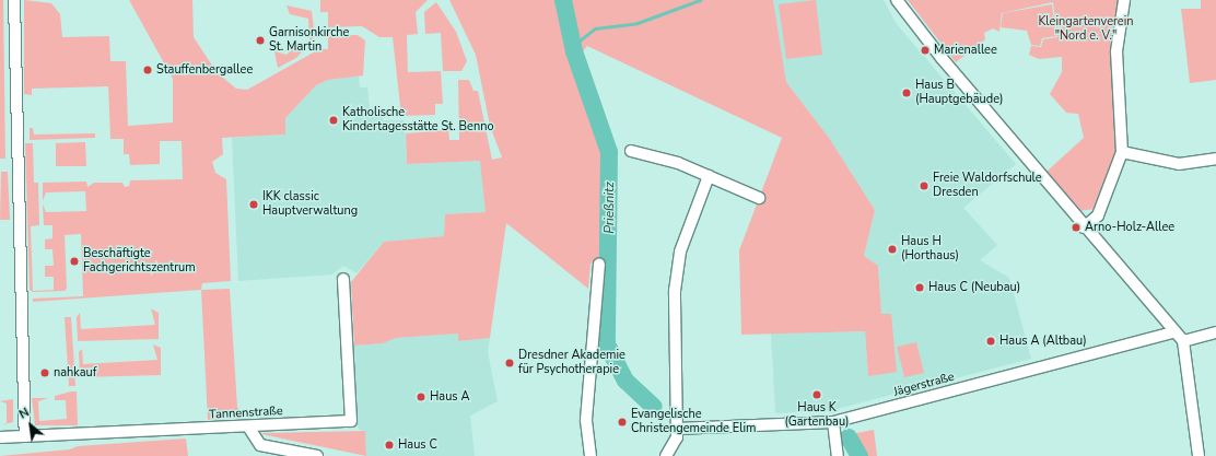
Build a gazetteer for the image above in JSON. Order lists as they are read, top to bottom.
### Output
{
  "streets": {
    "street": ["Jägerstraße", "Tannenstraße"]
  },
  "water": ["Prießnitz"],
  "parks": ["Kleingartenverein \"Nord e. V.\""],
  "places": [
    "Garnisonkirche St. Martin",
    "Marienallee",
    "Stauffenbergallee",
    "Haus B (Hauptgebäude)",
    "Katholische Kindertagesstätte St. Benno",
    "Freie Waldorfschule Dresden",
    "IKK classic Hauptverwaltung",
    "Arno-Holz-Allee",
    "Haus H (Horthaus)",
    "Beschäftigte Fachgerichtszentrum",
    "Haus C (Neubau)",
    "Haus A (Altbau)",
    "Dresdner Akademie für Psychotherapie",
    "nahkauf",
    "Haus K (Gartenbau)",
    "Haus A",
    "Evangelische Christengemeinde Elim",
    "Haus C"
  ],
  "north": "top left"
}
